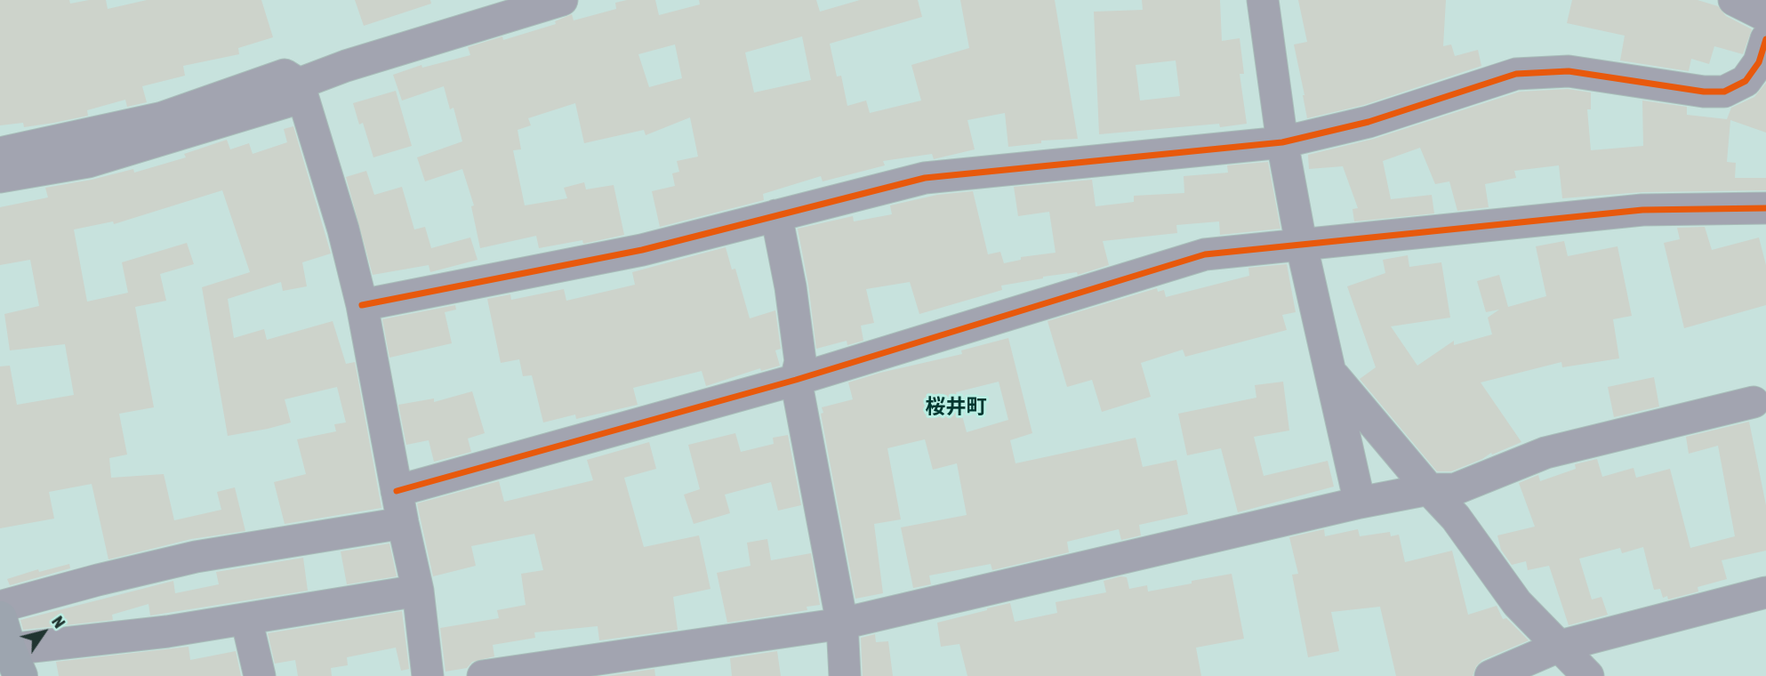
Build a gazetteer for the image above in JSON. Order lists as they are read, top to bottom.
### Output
{
  "districts": ["桜井町"],
  "north": "top right"
}
